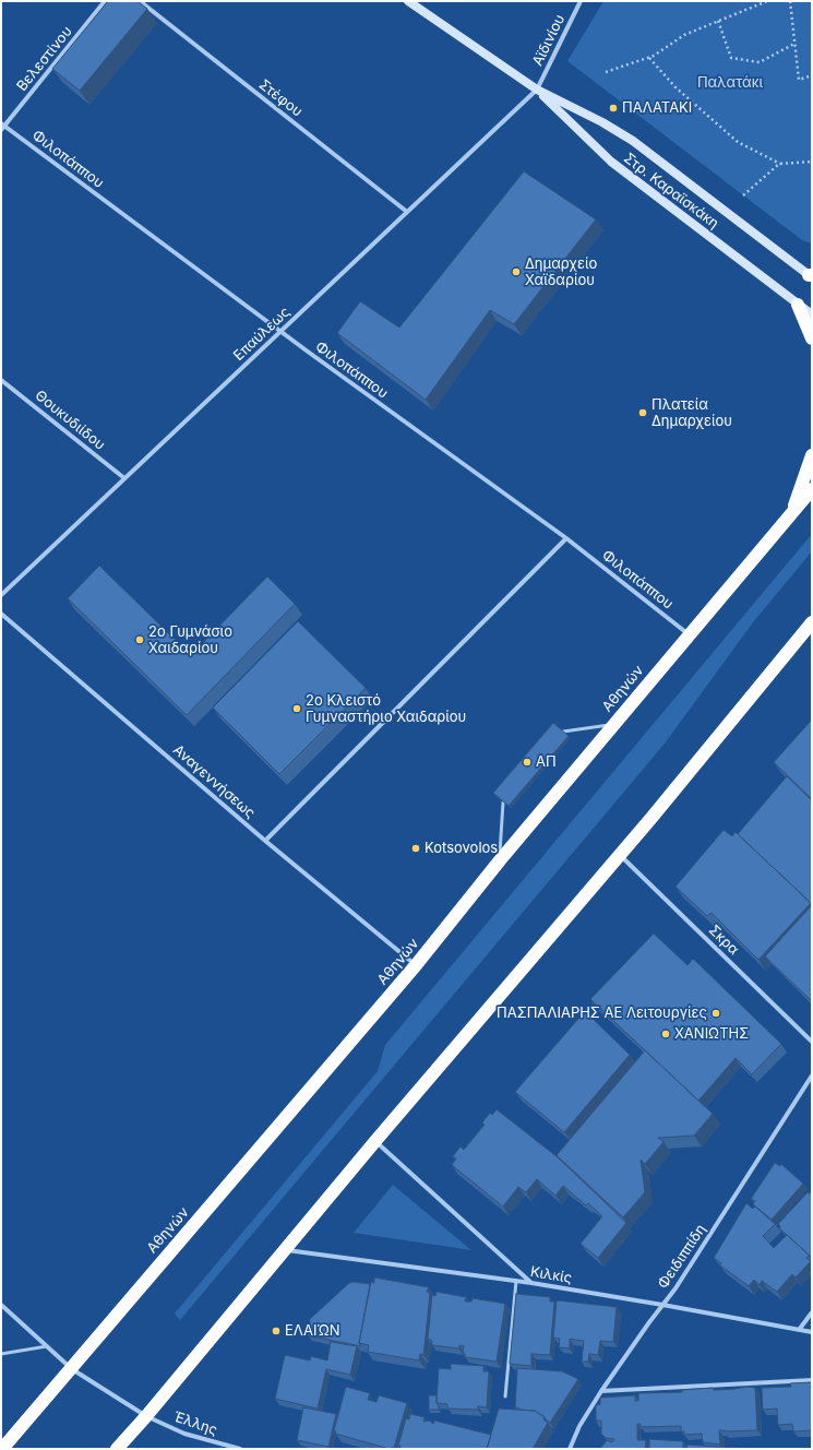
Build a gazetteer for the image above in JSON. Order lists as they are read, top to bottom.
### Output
{
  "streets": {
    "highway": ["Αθηνών"],
    "main road": ["Στρ. Καραϊσκάκη"],
    "street": [
      "Αϊδινίου",
      "Βελεστίνου",
      "Στέφου",
      "Φιλοπάππου",
      "Επαύλεως",
      "Θουκυδιίδου",
      "Αναγεννήσεως",
      "Σκρα",
      "Φειδιππίδη",
      "Κιλκίς",
      "Έλλης"
    ]
  },
  "crossings": [
    ["Αϊδινίου", "Στρ. Καραϊσκάκη"],
    ["Αϊδινίου", "Επαύλεως"],
    ["Βελεστίνου", "Φιλοπάππου"],
    ["Στέφου", "Επαύλεως"],
    ["Φιλοπάππου", "Επαύλεως"],
    ["Φιλοπάππου", "Αθηνών"],
    ["Στρ. Καραϊσκάκη", "Επαύλεως"],
    ["Επαύλεως", "Θουκυδιίδου"],
    ["Αθηνών", "Αναγεννήσεως"],
    ["Αθηνών", "Έλλης"],
    ["Φειδιππίδη", "Κιλκίς"]
  ],
  "parks": ["Παλατάκι"],
  "places": [
    "ΠΑΛΑΤΑΚΙ",
    "Δημαρχείο Χαϊδαρίου",
    "Πλατεία Δημαρχείου",
    "2ο Γυμνάσιο Χαιδαρίου",
    "2ο Κλειστό Γυμναστήριο Χαιδαρίου",
    "ΑΠ",
    "Kotsovolos",
    "ΠΑΣΠΑΛΙΑΡΗΣ ΑΕ Λειτουργίες",
    "ΧΑΝΙΩΤΗΣ",
    "ΕΛΑΙΏΝ"
  ]
}
